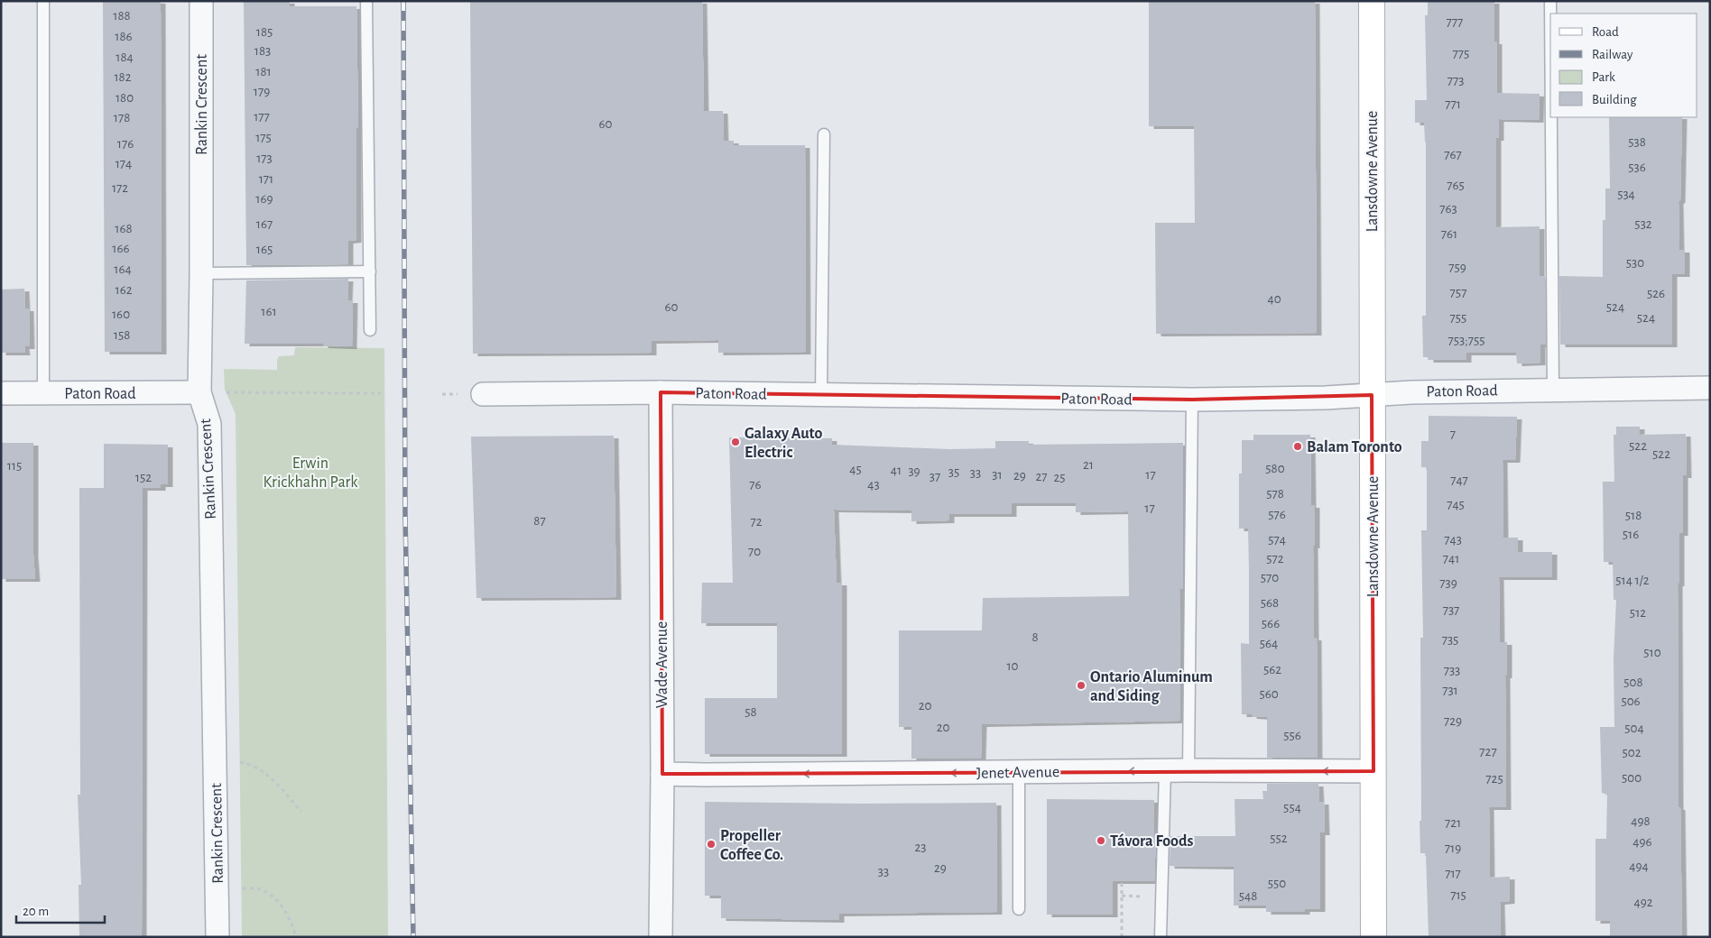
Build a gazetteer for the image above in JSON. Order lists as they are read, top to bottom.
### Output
{
  "streets": {
    "street": [
      "Rankin Crescent",
      "Lansdowne Avenue",
      "Paton Road",
      "Wade Avenue",
      "Jenet Avenue"
    ]
  },
  "crossings": [
    ["Rankin Crescent", "Paton Road"],
    ["Lansdowne Avenue", "Paton Road"],
    ["Lansdowne Avenue", "Jenet Avenue"],
    ["Paton Road", "Wade Avenue"],
    ["Wade Avenue", "Jenet Avenue"]
  ],
  "one_way": ["Jenet Avenue"],
  "parks": ["Erwin Krickhahn Park"],
  "places": [
    "Galaxy Auto Electric",
    "Balam Toronto",
    "Ontario Aluminum and Siding",
    "Távora Foods",
    "Propeller Coffee Co."
  ],
  "house_numbers": [
    "188",
    "777",
    "185",
    "186",
    "183",
    "775",
    "184",
    "181",
    "182",
    "773",
    "179",
    "180",
    "771",
    "177",
    "178",
    "60",
    "175",
    "538",
    "176",
    "767",
    "173",
    "174",
    "536",
    "171",
    "765",
    "172",
    "534",
    "169",
    "763",
    "167",
    "532",
    "168",
    "761",
    "166",
    "165",
    "530",
    "759",
    "164",
    "162",
    "757",
    "526",
    "40",
    "60",
    "524",
    "161",
    "160",
    "755",
    "524",
    "158",
    "753;755",
    "7",
    "522",
    "522",
    "21",
    "115",
    "580",
    "45",
    "41",
    "39",
    "35",
    "33",
    "31",
    "17",
    "29",
    "37",
    "27",
    "152",
    "25",
    "747",
    "76",
    "43",
    "578",
    "745",
    "17",
    "576",
    "518",
    "87",
    "72",
    "516",
    "574",
    "743",
    "70",
    "572",
    "741",
    "570",
    "514 1/2",
    "739",
    "568",
    "737",
    "512",
    "566",
    "8",
    "735",
    "564",
    "510",
    "10",
    "562",
    "733",
    "508",
    "731",
    "560",
    "506",
    "20",
    "58",
    "729",
    "20",
    "504",
    "556",
    "727",
    "502",
    "500",
    "725",
    "554",
    "498",
    "721",
    "552",
    "496",
    "23",
    "719",
    "494",
    "29",
    "33",
    "717",
    "550",
    "715",
    "548",
    "492"
  ],
  "legend": [
    "Road",
    "Railway",
    "Park",
    "Building"
  ],
  "scale_bar": "20 m"
}
